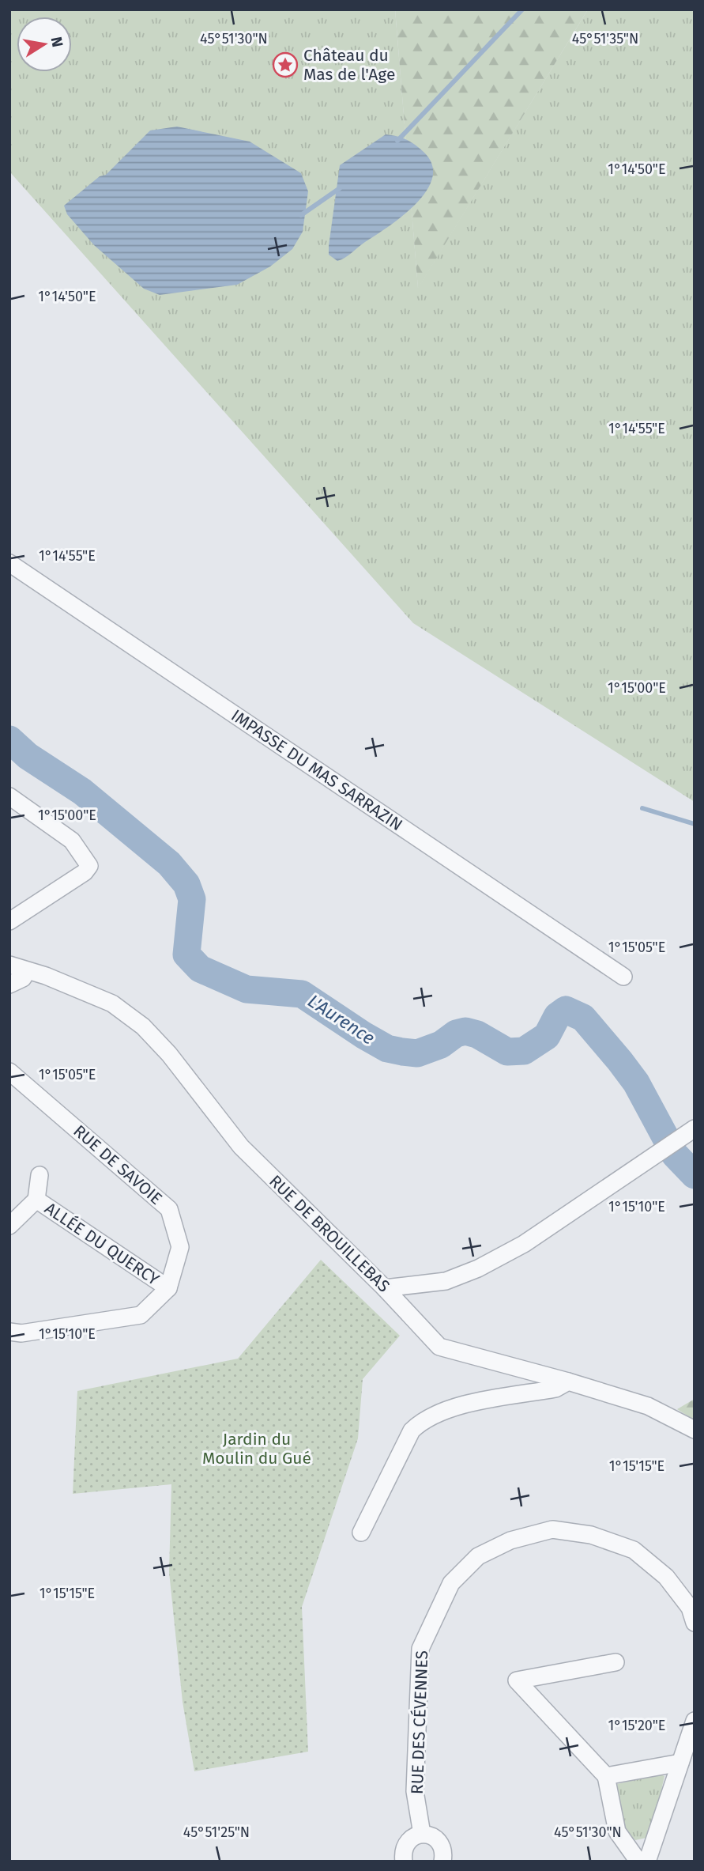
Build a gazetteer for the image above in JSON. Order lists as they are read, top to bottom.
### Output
{
  "streets": {
    "street": [
      "IMPASSE DU MAS SARRAZIN",
      "RUE DE SAVOIE",
      "RUE DE BROUILLEBAS",
      "ALLÉE DU QUERCY",
      "RUE DES CÉVENNES"
    ]
  },
  "crossings": [
    ["RUE DE SAVOIE", "ALLÉE DU QUERCY"]
  ],
  "water": ["L'Aurence"],
  "parks": ["Jardin du Moulin du Gué"],
  "places": {
    "place": ["Château du Mas de l'Age"]
  },
  "north": "right",
  "coordinates": [
    "45°51'30\"N",
    "45°51'35\"N",
    "1°14'50\"E",
    "1°14'55\"E",
    "1°15'00\"E",
    "1°15'05\"E",
    "1°15'10\"E",
    "1°15'15\"E",
    "1°15'20\"E",
    "45°51'25\"N"
  ]
}
